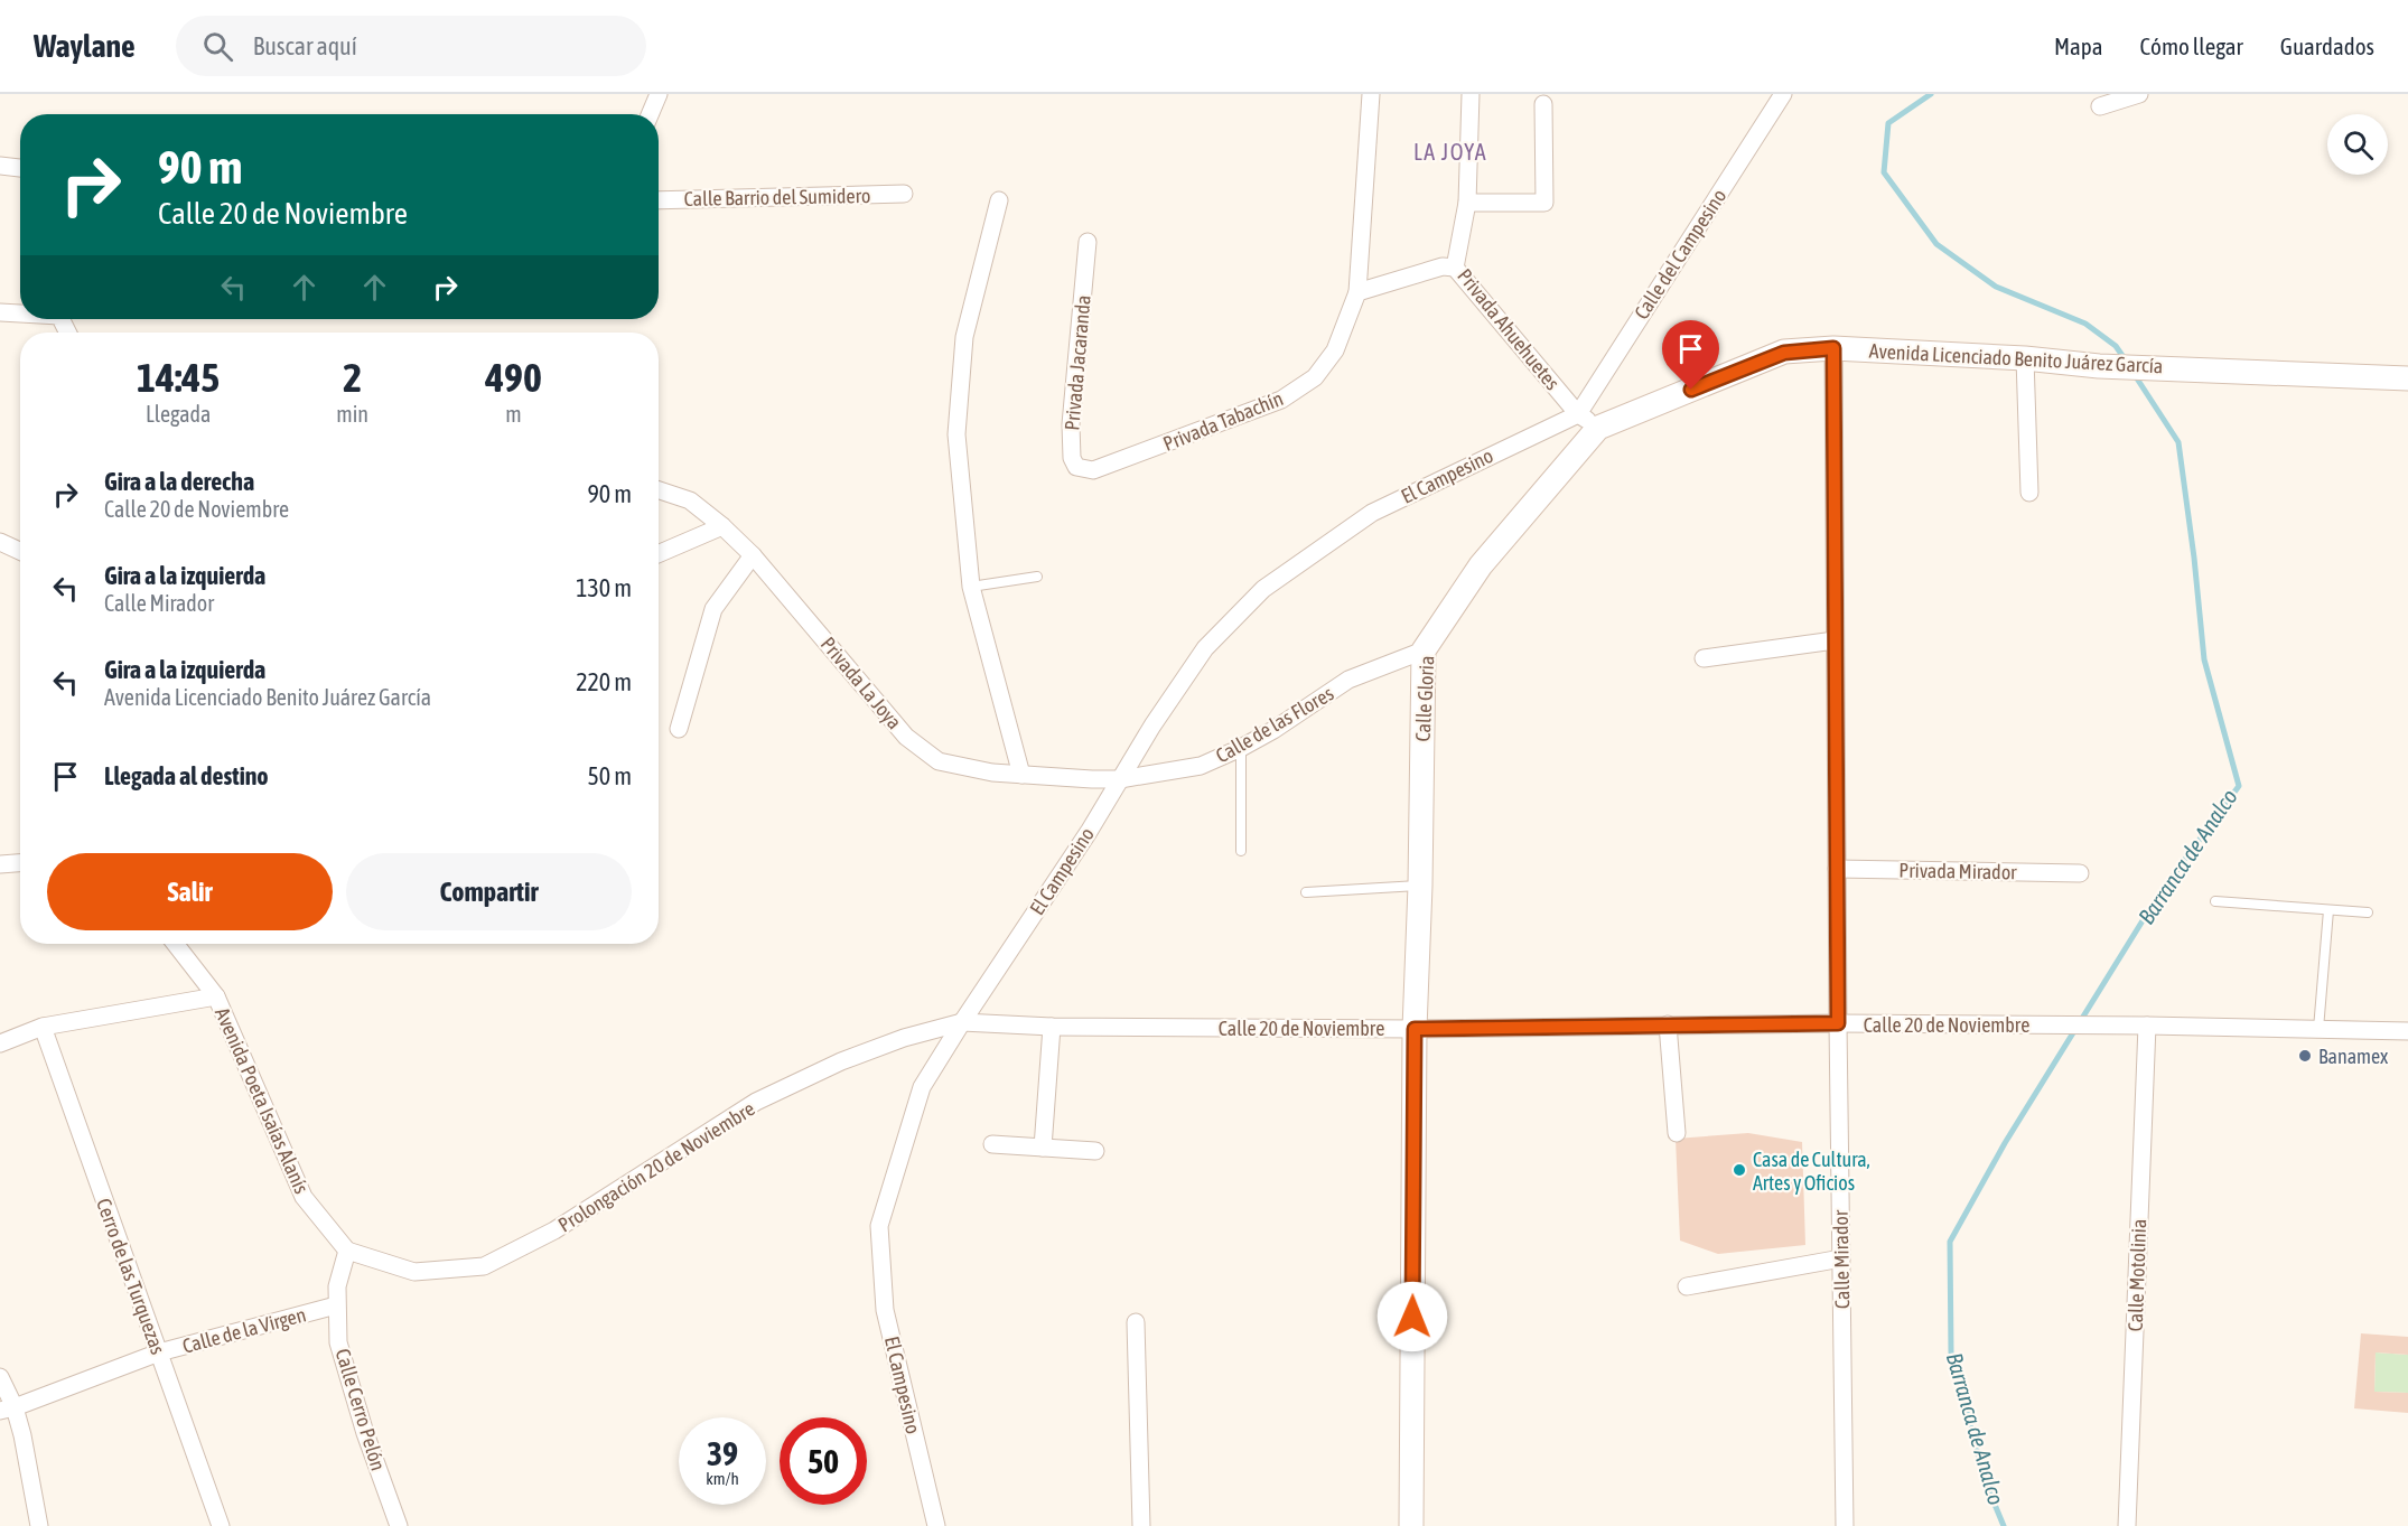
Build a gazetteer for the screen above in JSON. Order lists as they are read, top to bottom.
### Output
{
  "streets": {
    "main road": ["Avenida Licenciado Benito Juárez García", "Calle Gloria"],
    "street": [
      "Calle Barrio del Sumidero",
      "Calle del Campesino",
      "Privada Ahuehuetes",
      "Privada Jacaranda",
      "Privada Tabachín",
      "El Campesino",
      "Privada La Joya",
      "Calle de las Flores",
      "Privada Mirador",
      "Calle 20 de Noviembre",
      "Avenida Poeta Isaías Alanís",
      "Prolongación 20 de Noviembre",
      "Calle Mirador",
      "Calle Motolinia",
      "Cerro de las Turquezas",
      "Calle de la Virgen",
      "Calle Cerro Pelón"
    ]
  },
  "crossings": [
    ["Calle del Campesino", "Privada Ahuehuetes"],
    ["Calle del Campesino", "El Campesino"],
    ["Privada Ahuehuetes", "Avenida Licenciado Benito Juárez García"],
    ["Privada Ahuehuetes", "El Campesino"],
    ["Privada Ahuehuetes", "Calle Gloria"],
    ["Avenida Licenciado Benito Juárez García", "Calle Gloria"],
    ["Avenida Licenciado Benito Juárez García", "Calle Mirador"],
    ["Privada Jacaranda", "Privada Tabachín"],
    ["El Campesino", "Privada La Joya"],
    ["El Campesino", "Calle de las Flores"],
    ["El Campesino", "Calle 20 de Noviembre"],
    ["El Campesino", "Prolongación 20 de Noviembre"],
    ["Privada La Joya", "Calle de las Flores"],
    ["Calle Gloria", "Calle de las Flores"],
    ["Calle Gloria", "Calle 20 de Noviembre"],
    ["Privada Mirador", "Calle Mirador"],
    ["Calle 20 de Noviembre", "Prolongación 20 de Noviembre"],
    ["Calle 20 de Noviembre", "Calle Mirador"],
    ["Calle 20 de Noviembre", "Calle Motolinia"],
    ["Avenida Poeta Isaías Alanís", "Prolongación 20 de Noviembre"],
    ["Avenida Poeta Isaías Alanís", "Cerro de las Turquezas"],
    ["Avenida Poeta Isaías Alanís", "Calle Cerro Pelón"],
    ["Prolongación 20 de Noviembre", "Calle Cerro Pelón"],
    ["Cerro de las Turquezas", "Calle de la Virgen"],
    ["Calle de la Virgen", "Calle Cerro Pelón"]
  ],
  "districts": ["LA JOYA"],
  "water": ["Barranca de Analco"],
  "places": ["Banamex", "Casa de Cultura, Artes y Oficios"],
  "page": {
    "header": "Waylane",
    "search": "Buscar aquí",
    "nav": ["Mapa", "Cómo llegar", "Guardados"],
    "turn": ["90 m", "Calle 20 de Noviembre"],
    "eta": [
      "14:45",
      "Llegada",
      "2",
      "min",
      "490",
      "m"
    ],
    "list": [
      {
        "name": "Gira a la derecha",
        "note": "Calle 20 de Noviembre",
        "value": "90 m"
      },
      {
        "name": "Gira a la izquierda",
        "note": "Calle Mirador",
        "value": "130 m"
      },
      {
        "name": "Gira a la izquierda",
        "note": "Avenida Licenciado Benito Juárez García",
        "value": "220 m"
      },
      {
        "name": "Llegada al destino",
        "value": "50 m"
      }
    ],
    "buttons": ["Salir", "Compartir"],
    "speed": "39 km/h",
    "limit": "50"
  }
}
